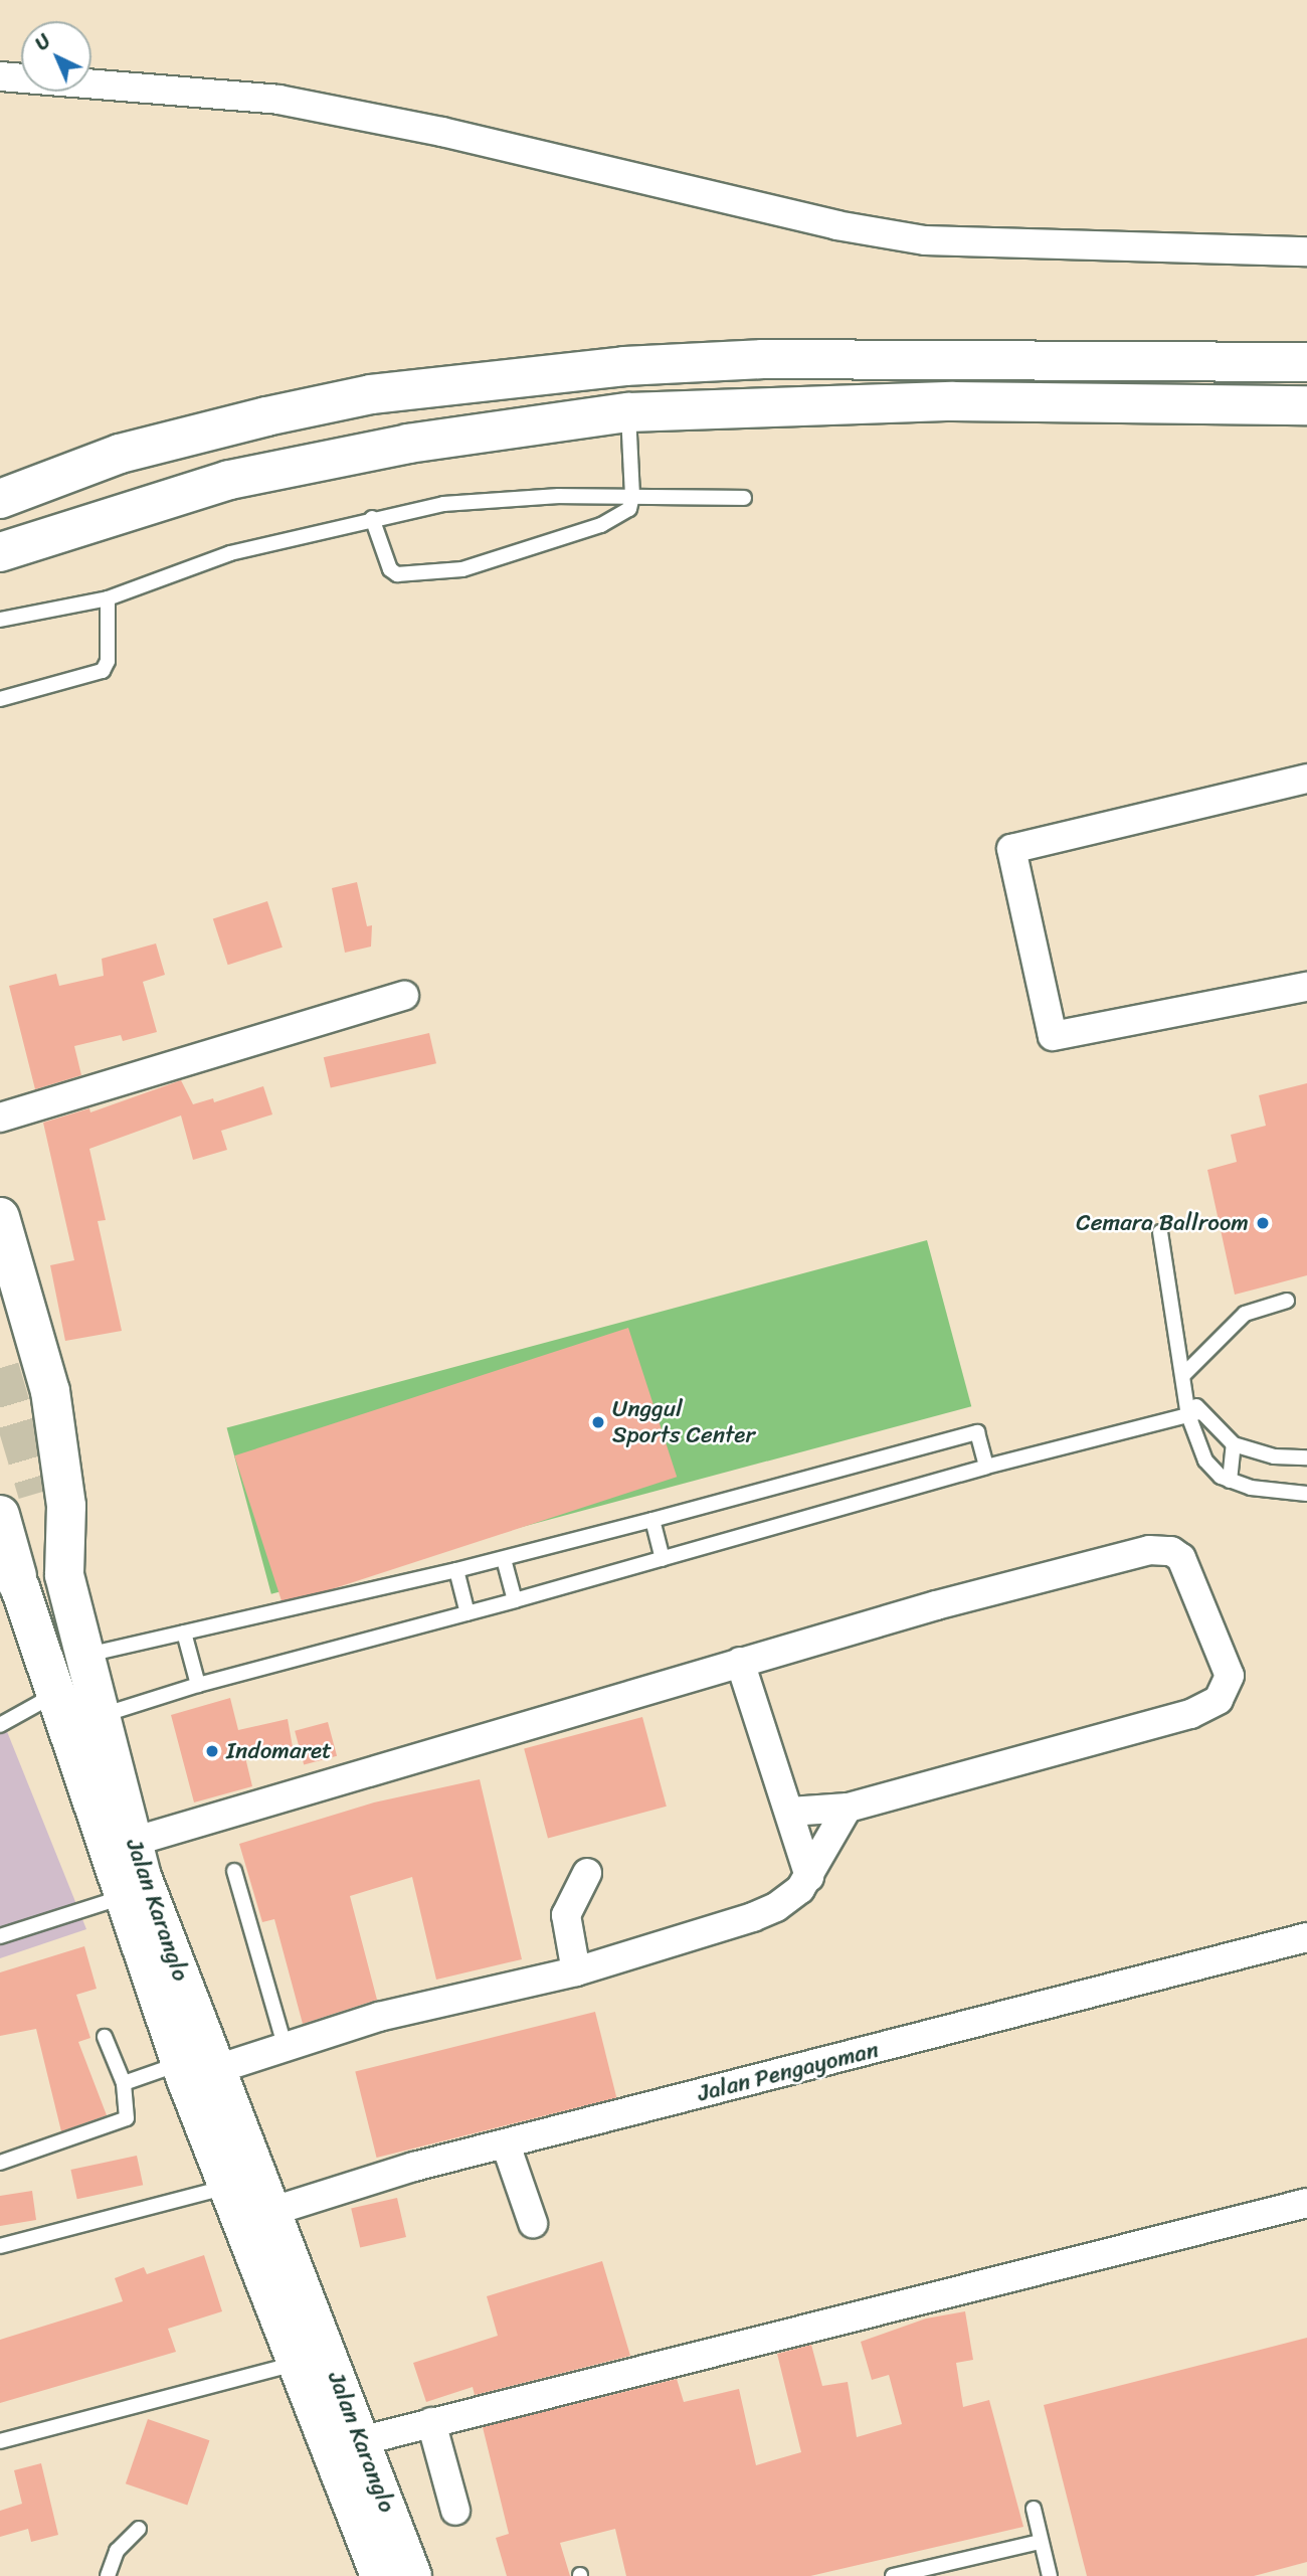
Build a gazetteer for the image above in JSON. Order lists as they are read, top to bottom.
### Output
{
  "streets": {
    "highway": ["Jalan Karanglo"],
    "street": ["Jalan Pengayoman"]
  },
  "crossings": [
    ["Jalan Karanglo", "Jalan Pengayoman"]
  ],
  "places": ["Cemara Ballroom", "Unggul Sports Center", "Indomaret"],
  "north": "top left"
}
